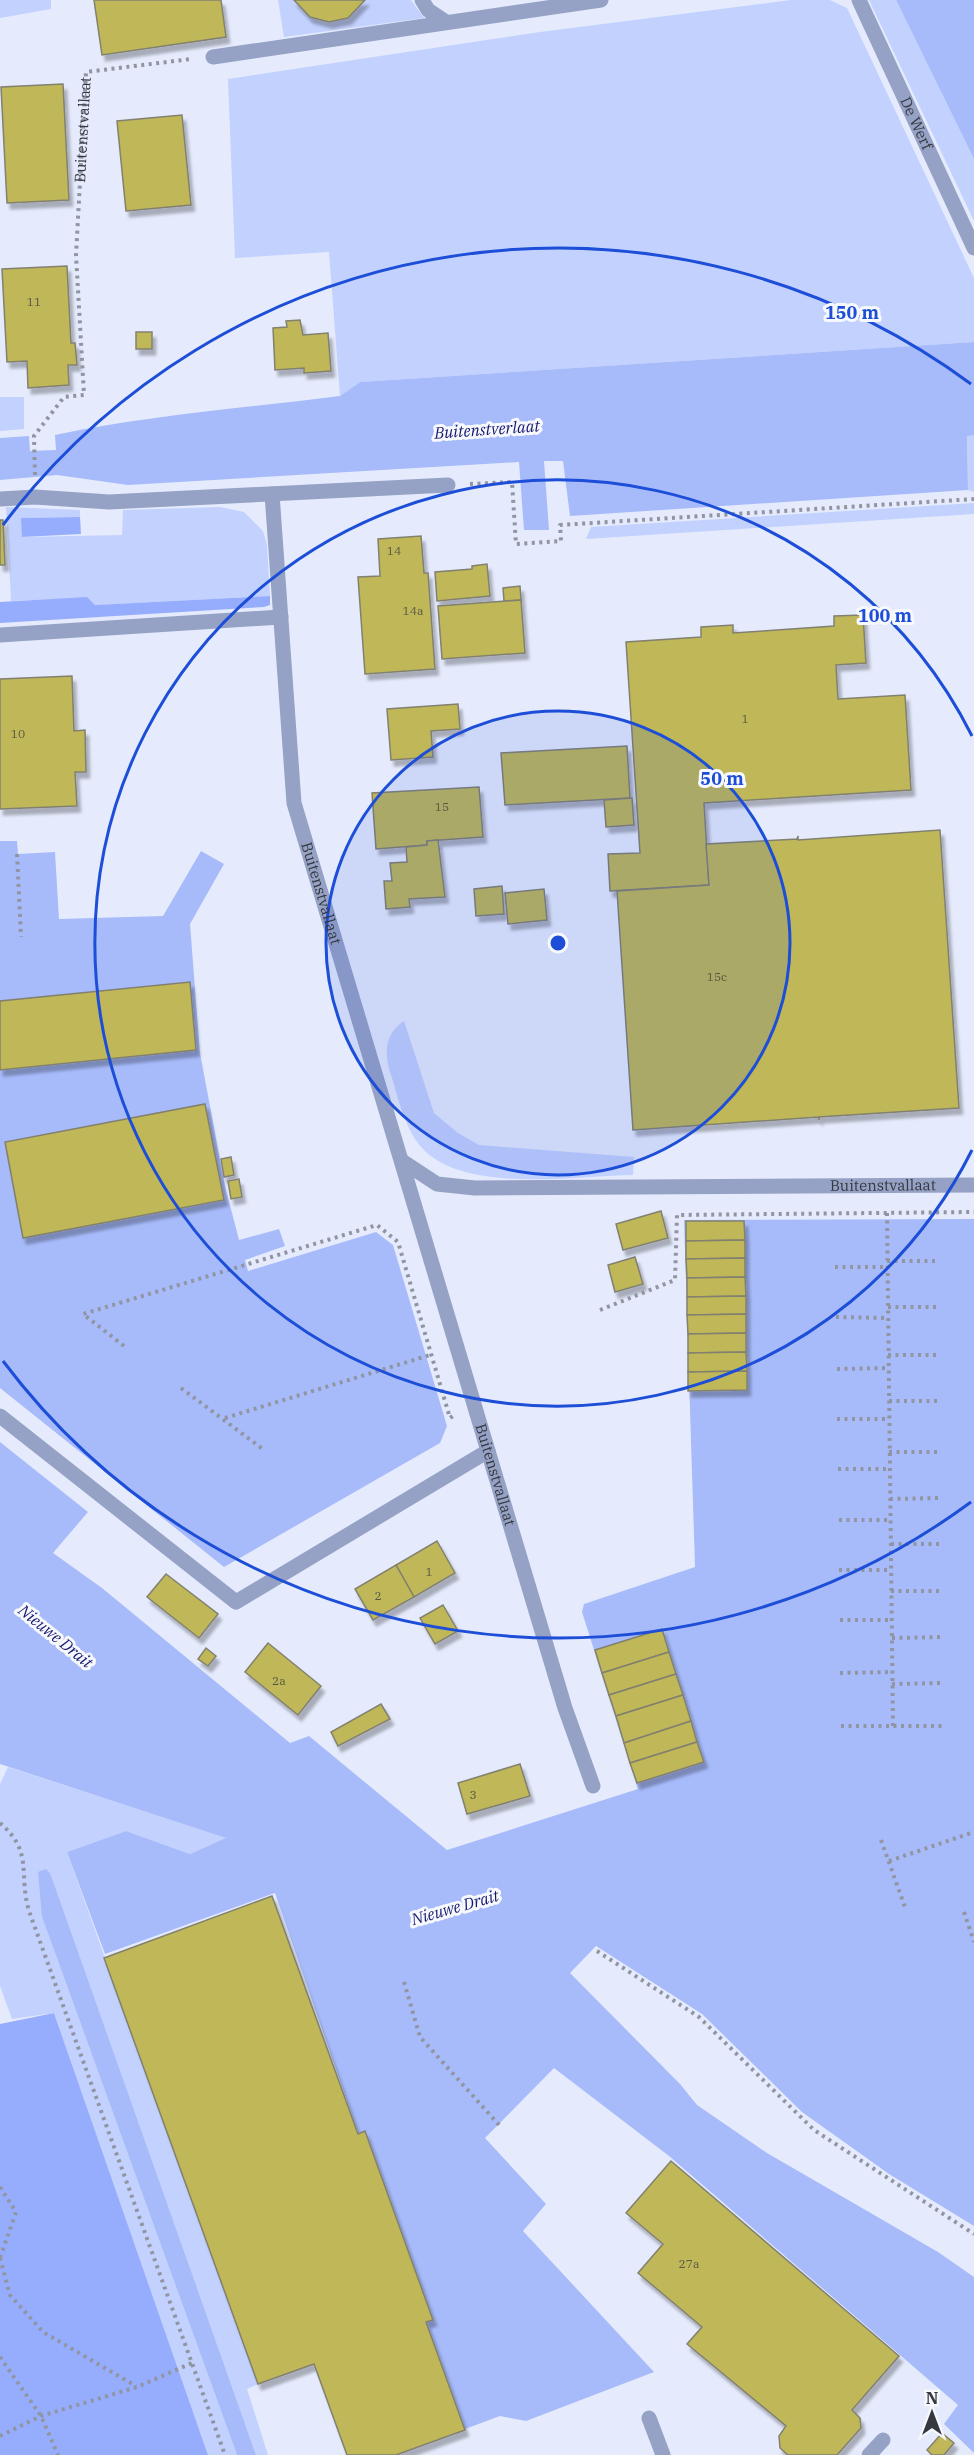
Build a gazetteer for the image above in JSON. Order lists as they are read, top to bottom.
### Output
{
  "streets": {
    "street": ["De Werf", "Buitenstvallaat"]
  },
  "water": ["Buitenstverlaat", "Nieuwe Drait"],
  "house_numbers": [
    "11",
    "14",
    "14a",
    "1",
    "10",
    "15",
    "15c",
    "1",
    "2",
    "2a",
    "3",
    "27a"
  ],
  "north": "top",
  "rings": ["150 m", "100 m", "50 m"]
}
